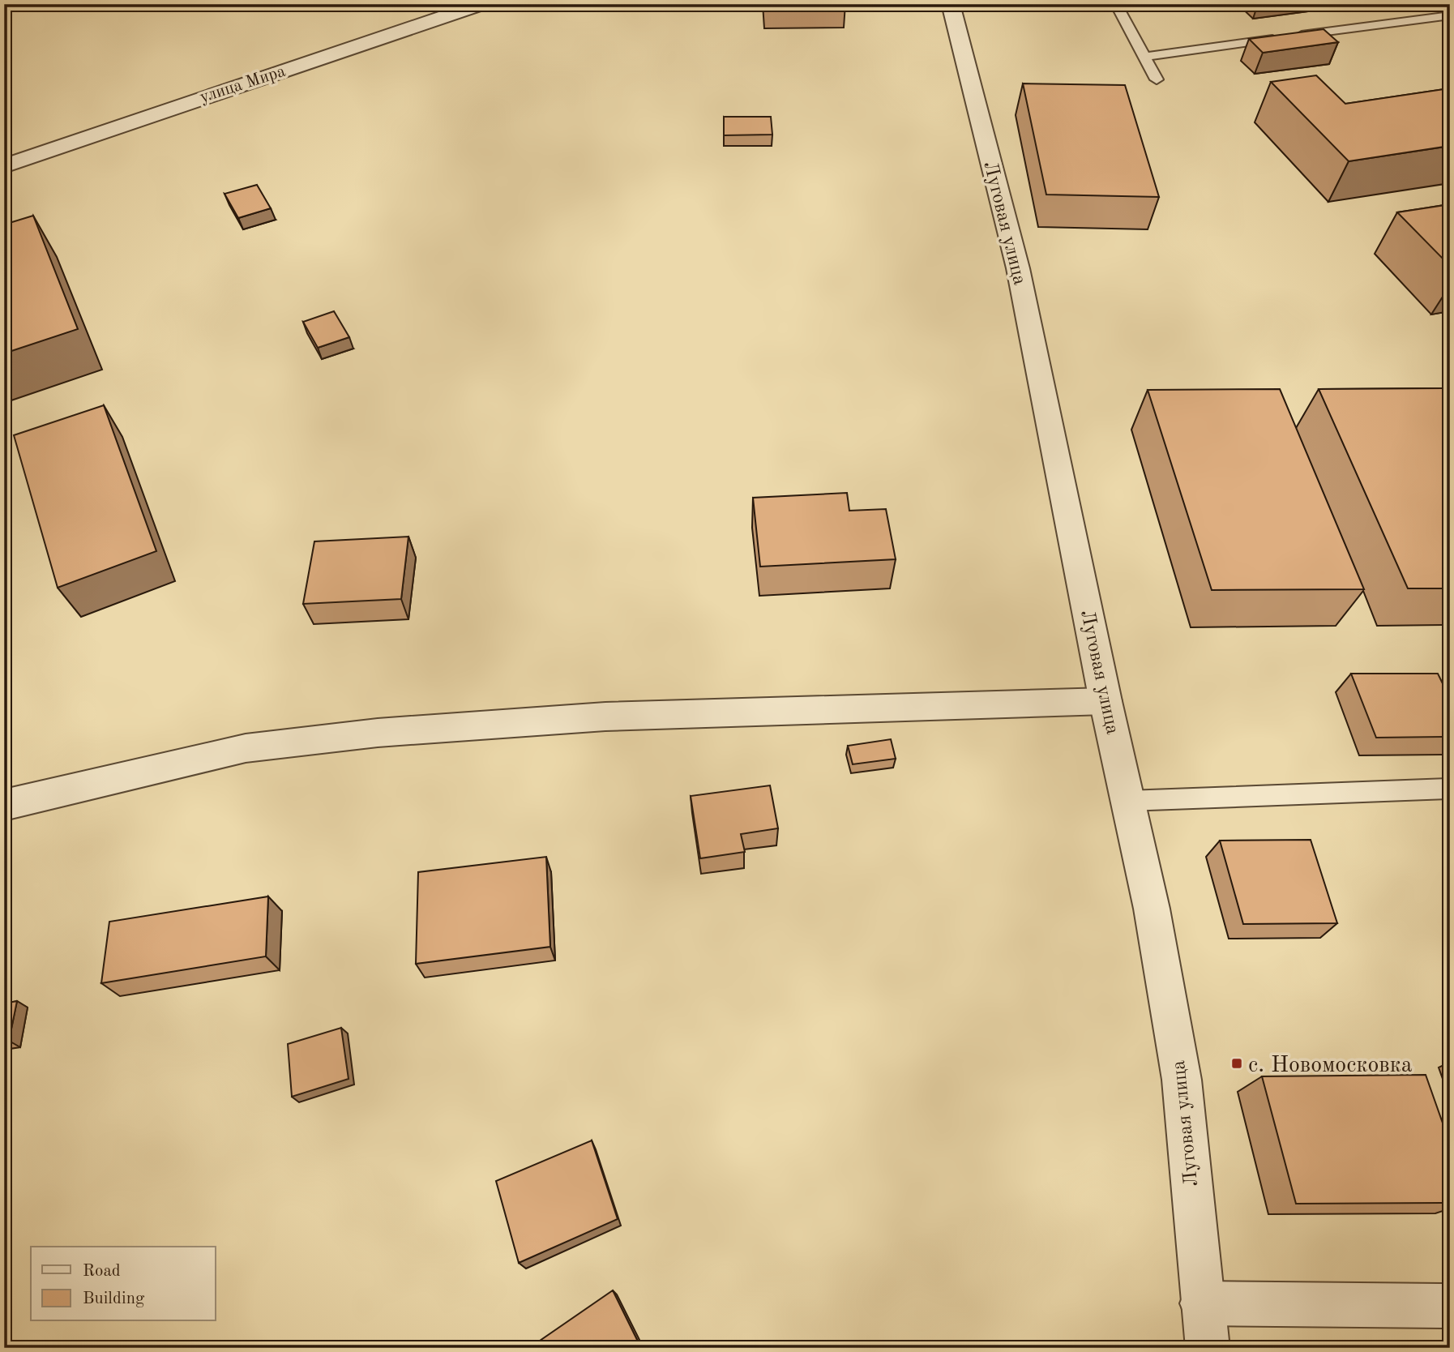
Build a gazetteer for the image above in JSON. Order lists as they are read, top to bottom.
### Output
{
  "streets": {
    "street": ["улица Мира", "Луговая улица"]
  },
  "places": {
    "transit": ["с. Новомосковка"]
  },
  "legend": ["Road", "Building"]
}
